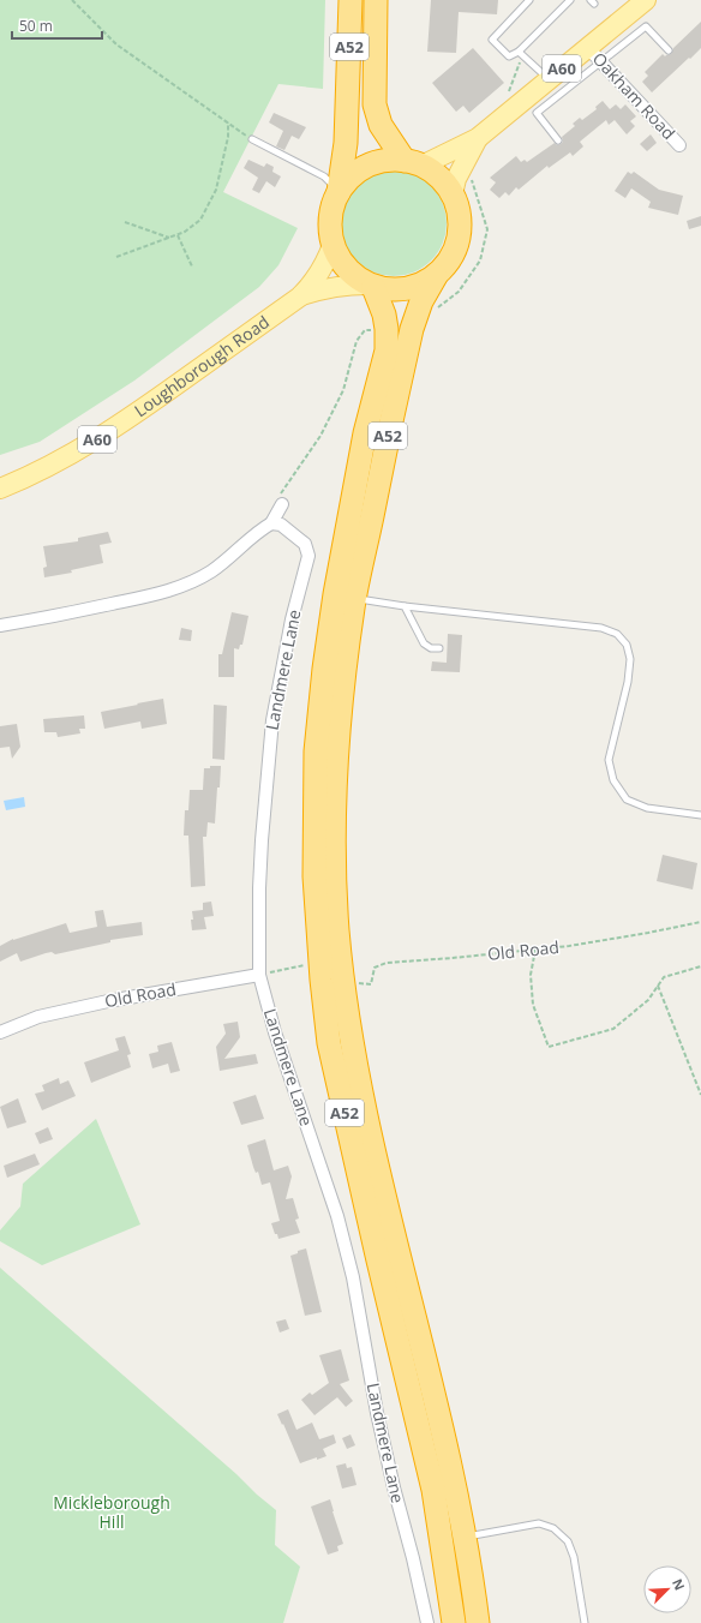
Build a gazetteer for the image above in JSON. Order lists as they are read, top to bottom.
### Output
{
  "streets": {
    "highway": ["A52"],
    "main road": ["A60", "Loughborough Road"],
    "street": ["Oakham Road", "Landmere Lane", "Old Road"]
  },
  "crossings": [
    ["A52", "A60"],
    ["A52", "Loughborough Road"],
    ["A60", "Oakham Road"],
    ["A60", "Loughborough Road"],
    ["Landmere Lane", "Old Road"]
  ],
  "parks": ["Mickleborough Hill"],
  "scale_bar": "50 m",
  "north": "top right"
}
